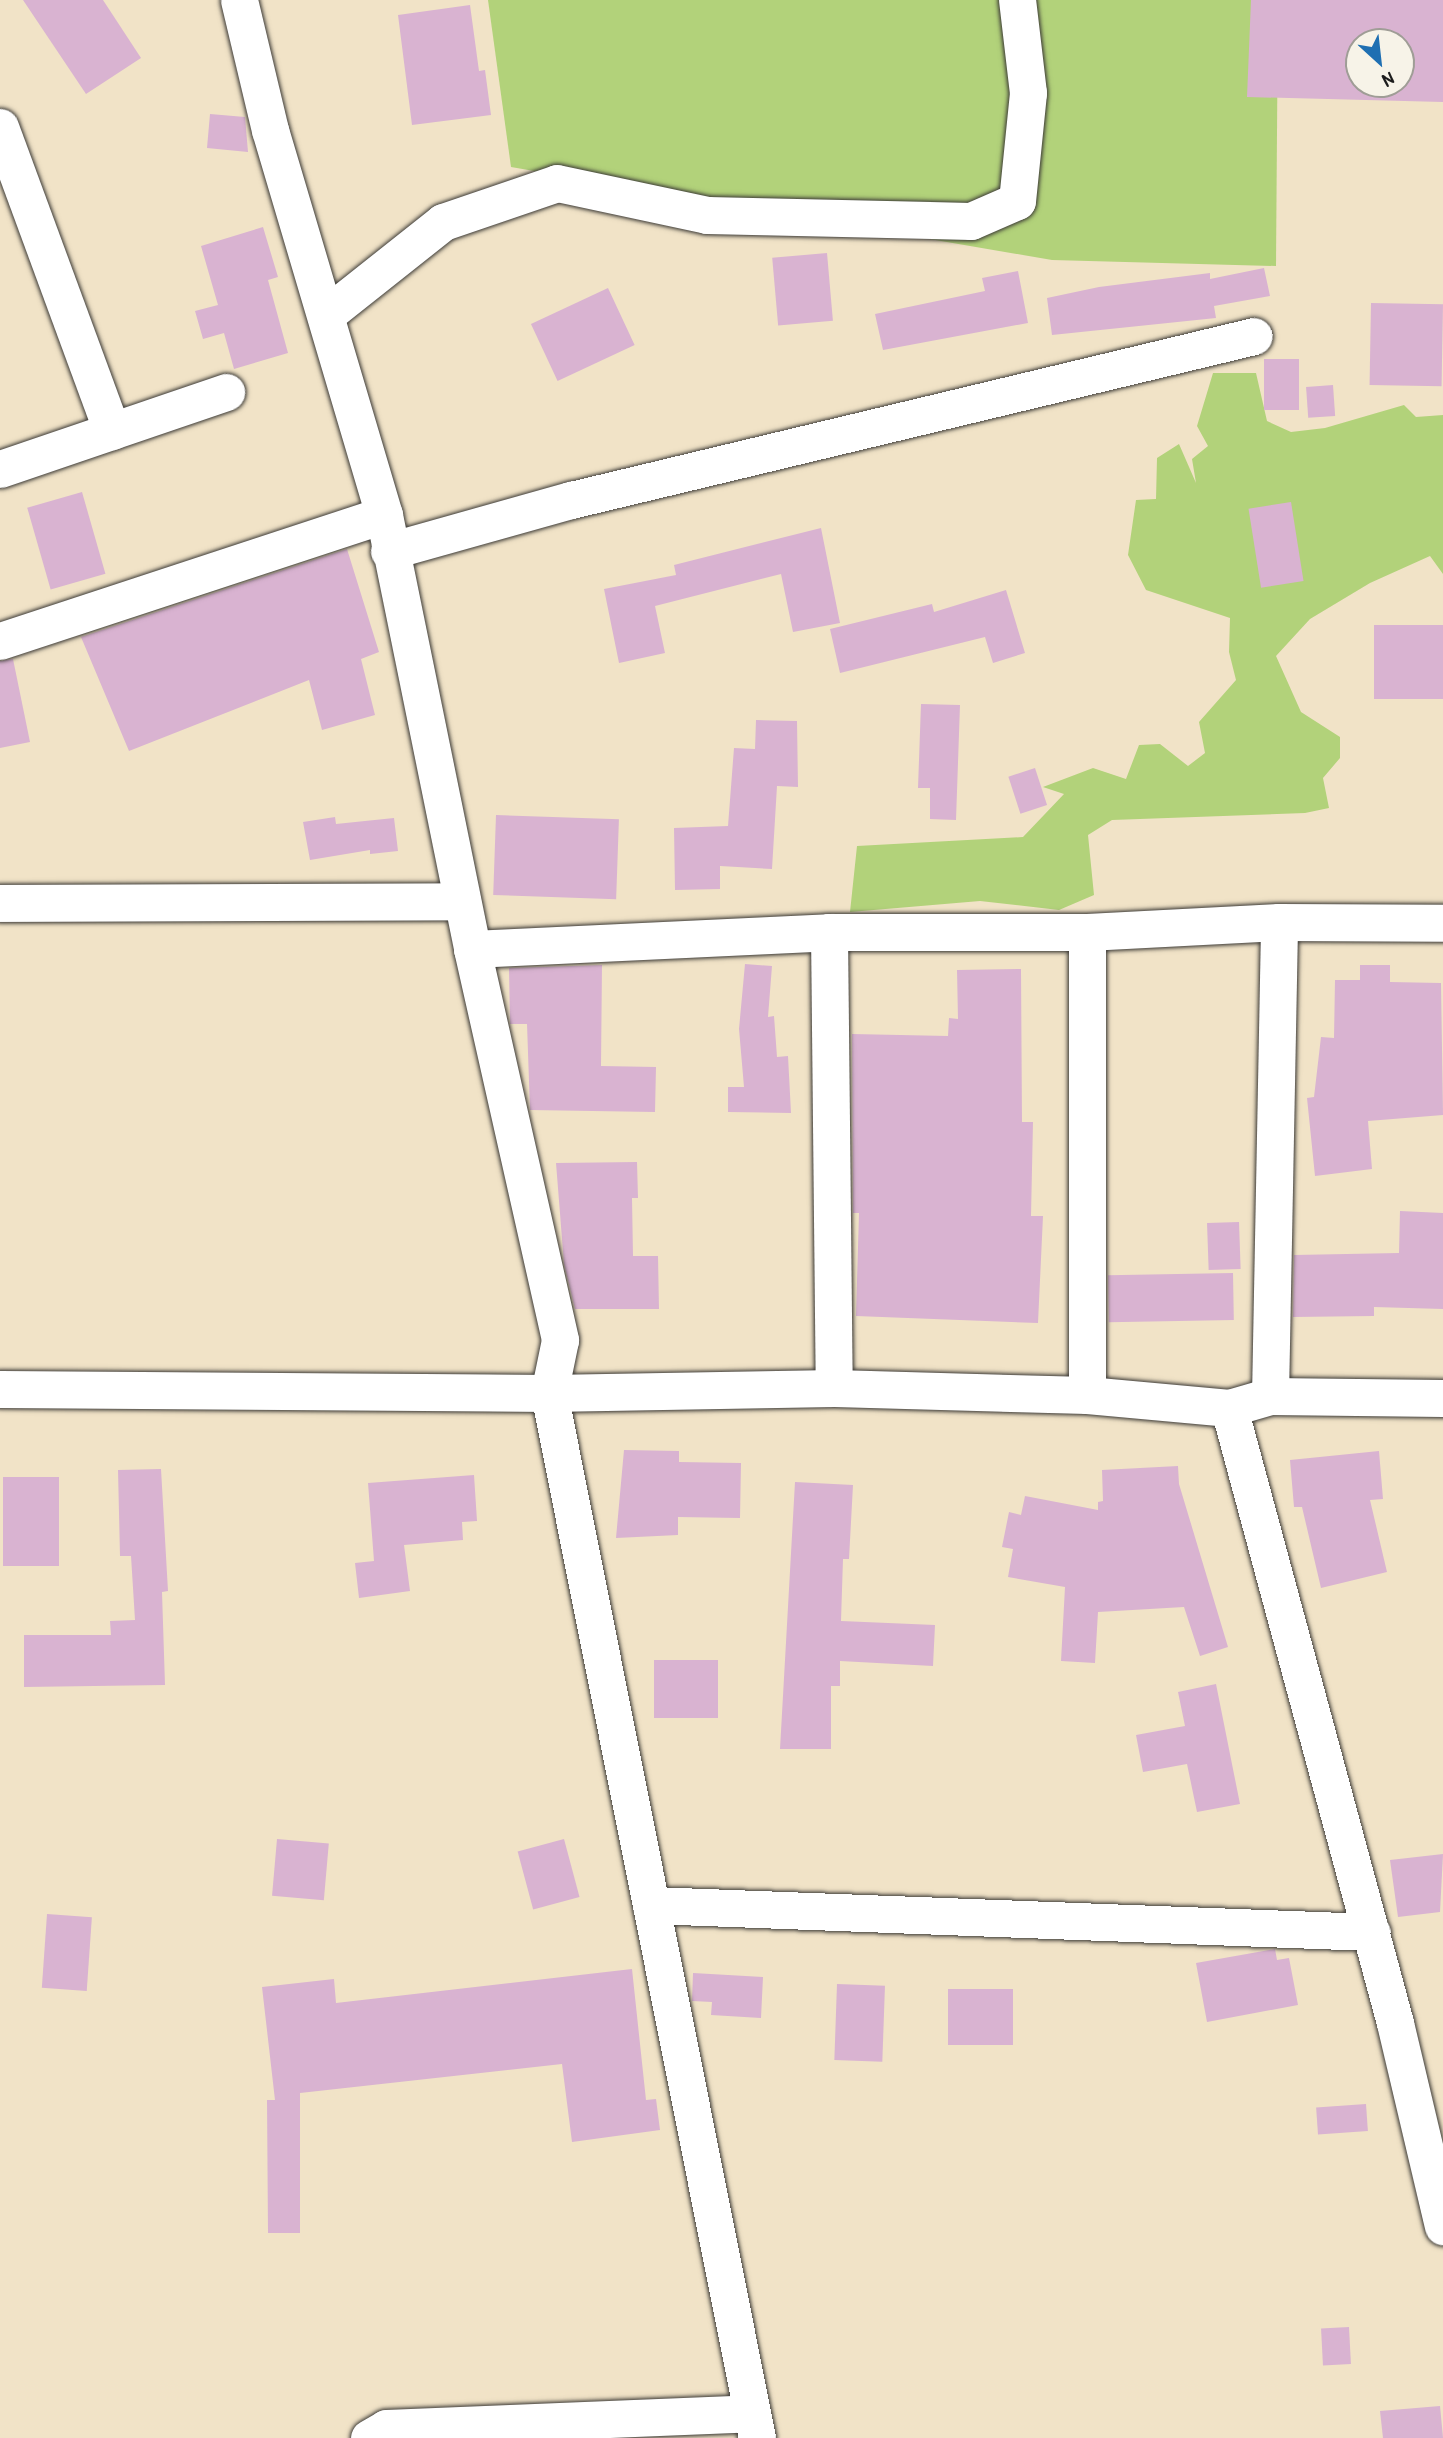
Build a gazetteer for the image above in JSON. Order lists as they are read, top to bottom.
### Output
{
  "north": "bottom right"
}
